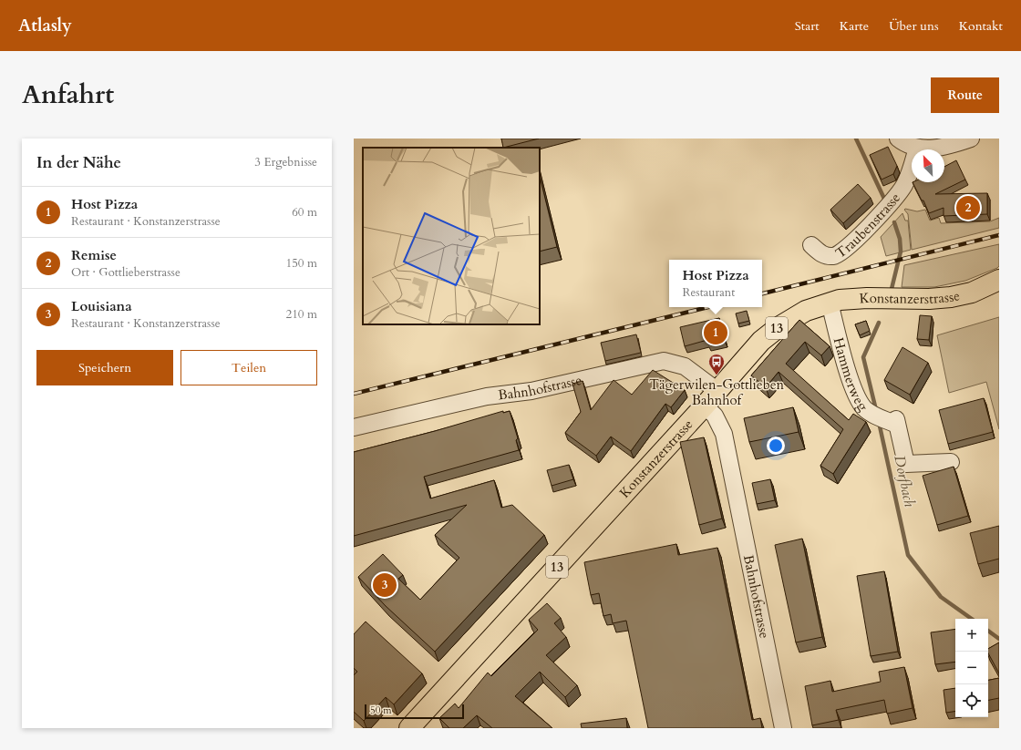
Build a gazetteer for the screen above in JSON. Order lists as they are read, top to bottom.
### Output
{
  "streets": {
    "main road": ["Konstanzerstrasse", "13"],
    "street": ["Traubenstrasse", "Hammerweg", "Bahnhofstrasse"]
  },
  "crossings": [
    ["Konstanzerstrasse", "Hammerweg"],
    ["Konstanzerstrasse", "Bahnhofstrasse"]
  ],
  "water": ["Dorfbach"],
  "places": {
    "bus stop": ["Tägerwilen-Gottlieben Bahnhof"]
  },
  "scale_bar": "50 m",
  "north": "top left",
  "page": {
    "header": "Atlasly",
    "nav": [
      "Start",
      "Karte",
      "Über uns",
      "Kontakt"
    ],
    "title": "Anfahrt",
    "buttons": [
      "Route",
      ["Speichern", "Teilen"]
    ],
    "heading": ["In der Nähe", "3 Ergebnisse"],
    "list": [
      {
        "mark": "1",
        "name": "Host Pizza",
        "note": "Restaurant · Konstanzerstrasse",
        "value": "60 m"
      },
      {
        "mark": "2",
        "name": "Remise",
        "note": "Ort · Gottlieberstrasse",
        "value": "150 m"
      },
      {
        "mark": "3",
        "name": "Louisiana",
        "note": "Restaurant · Konstanzerstrasse",
        "value": "210 m"
      }
    ],
    "pins": ["2", "1", "3"],
    "popup": ["Host Pizza", "Restaurant"],
    "map_buttons": ["+", "−"],
    "scale": "50 m"
  }
}
